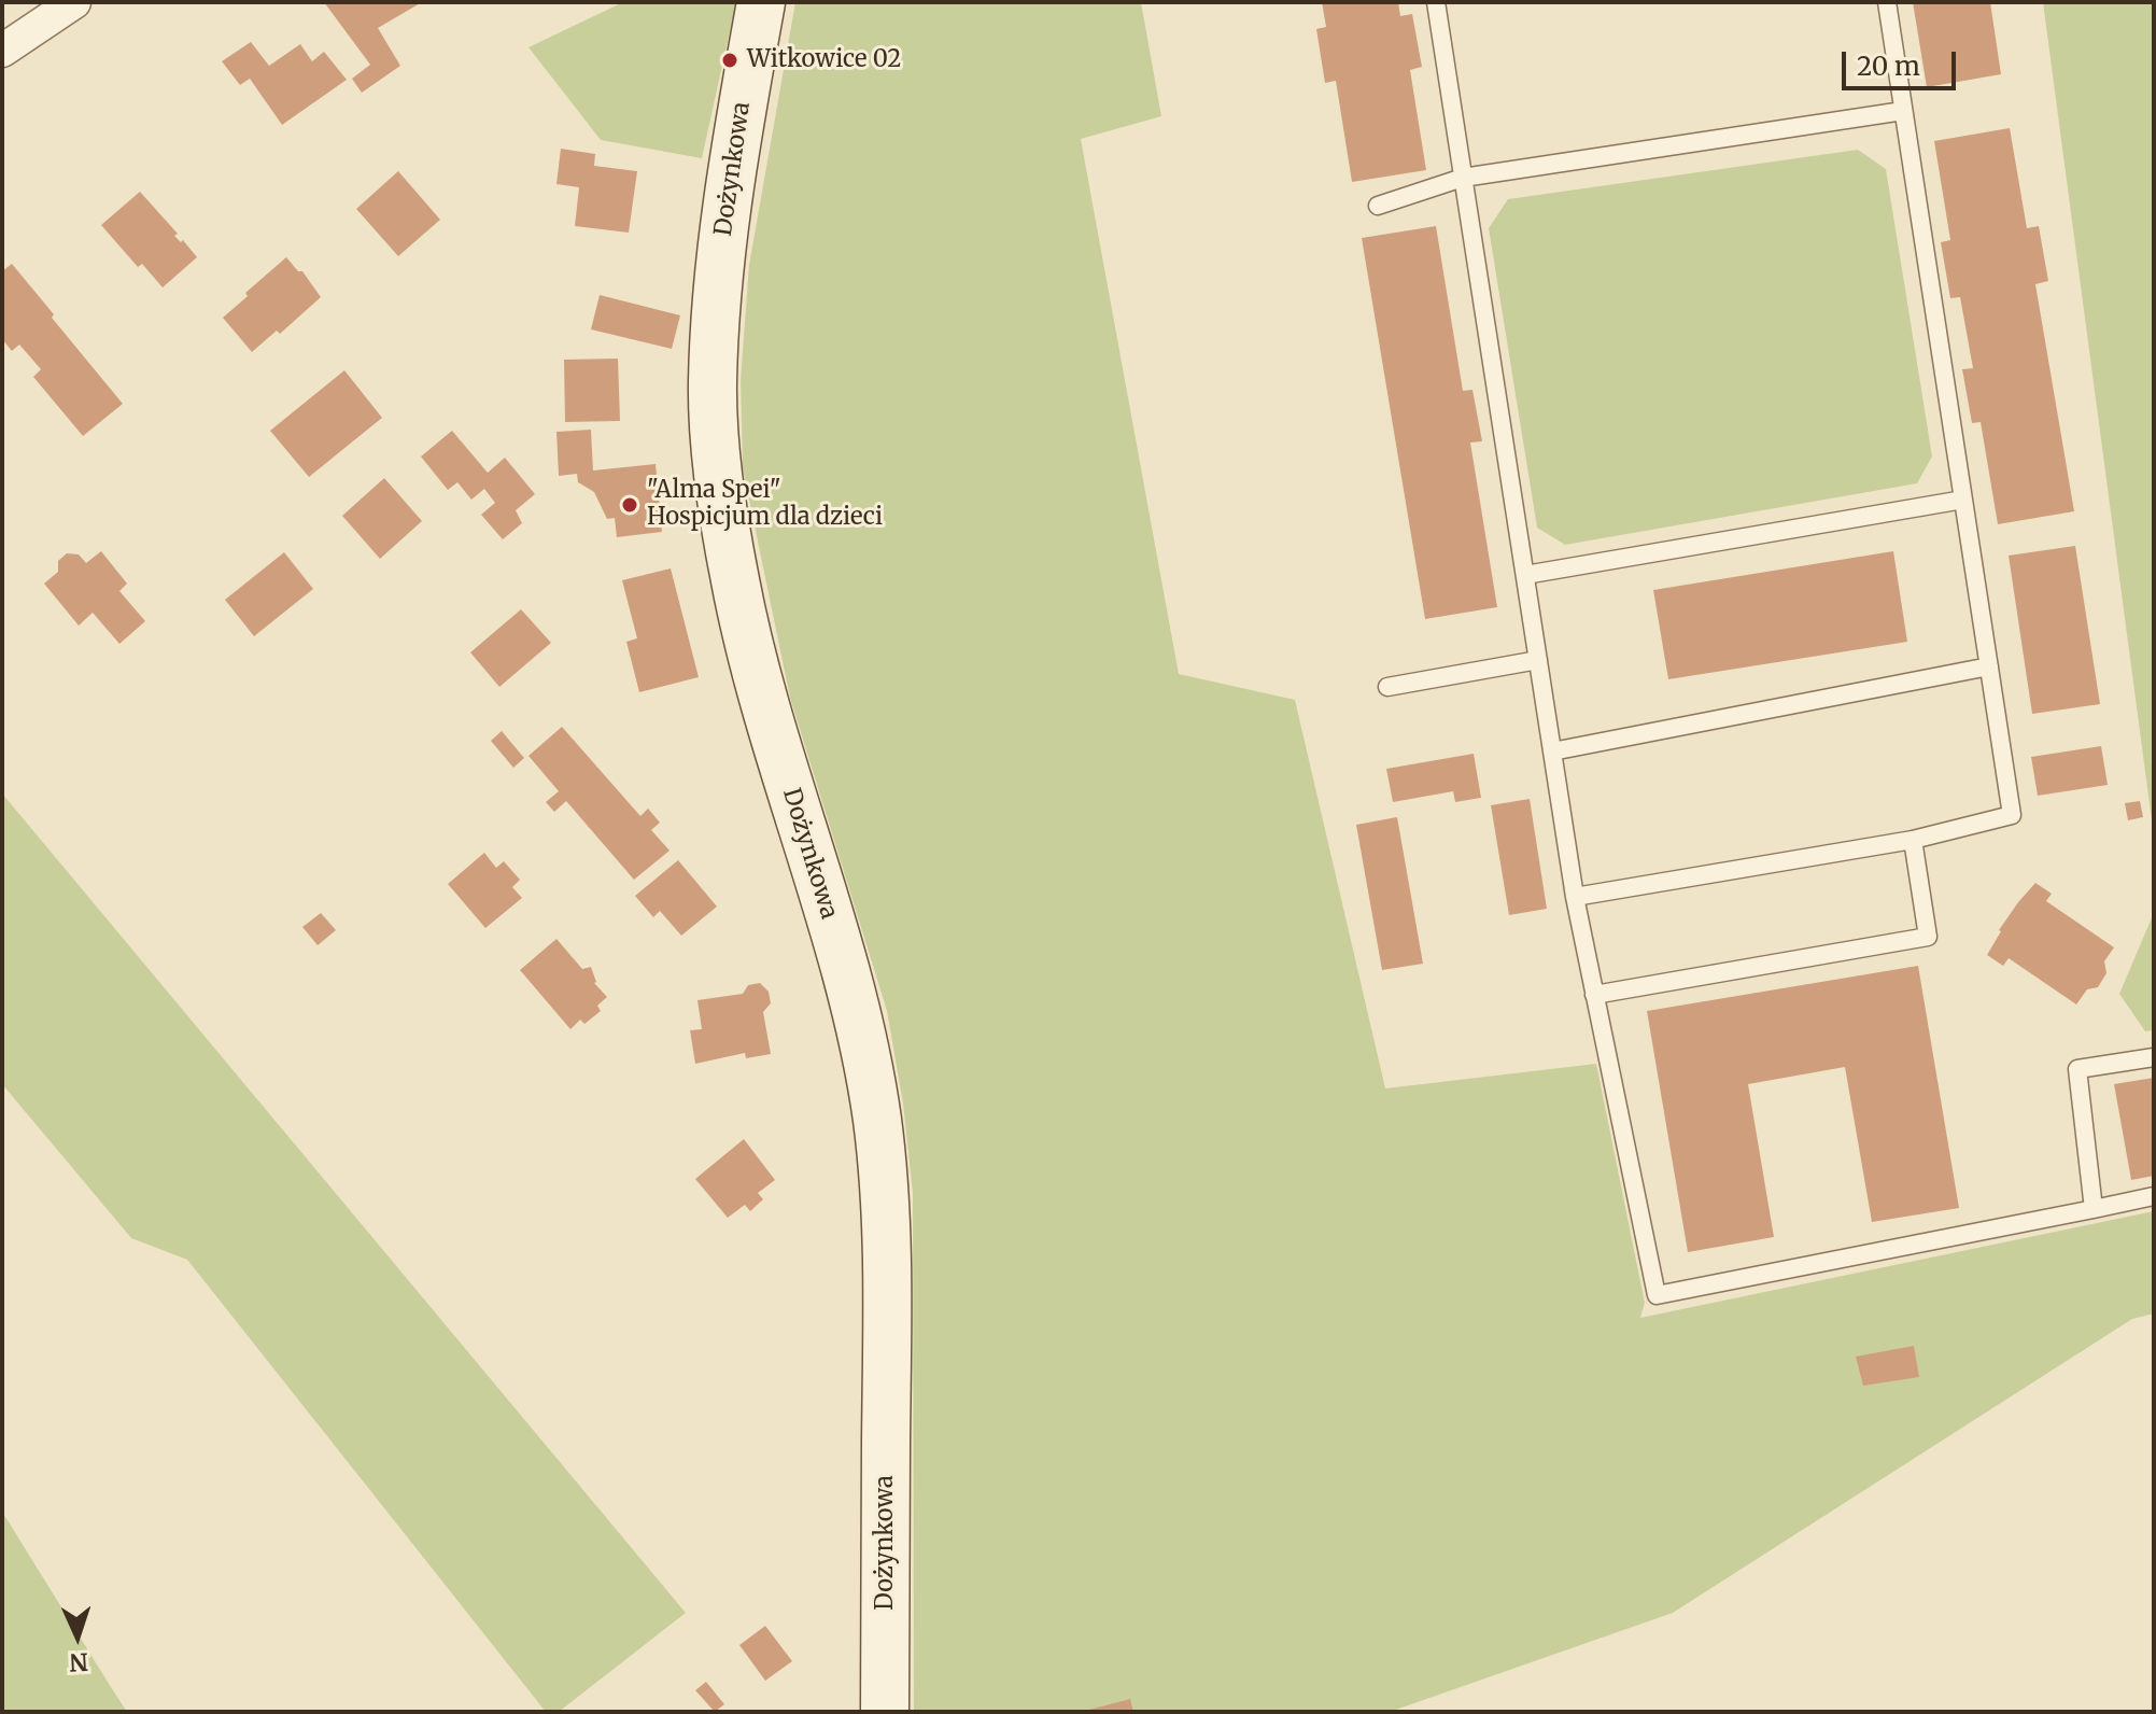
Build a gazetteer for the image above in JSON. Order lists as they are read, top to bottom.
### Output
{
  "streets": {
    "street": ["Dożynkowa"]
  },
  "places": ["Witkowice 02", "\"Alma Spei\" Hospicjum dla dzieci"],
  "scale_bar": "20 m",
  "north": "bottom"
}
